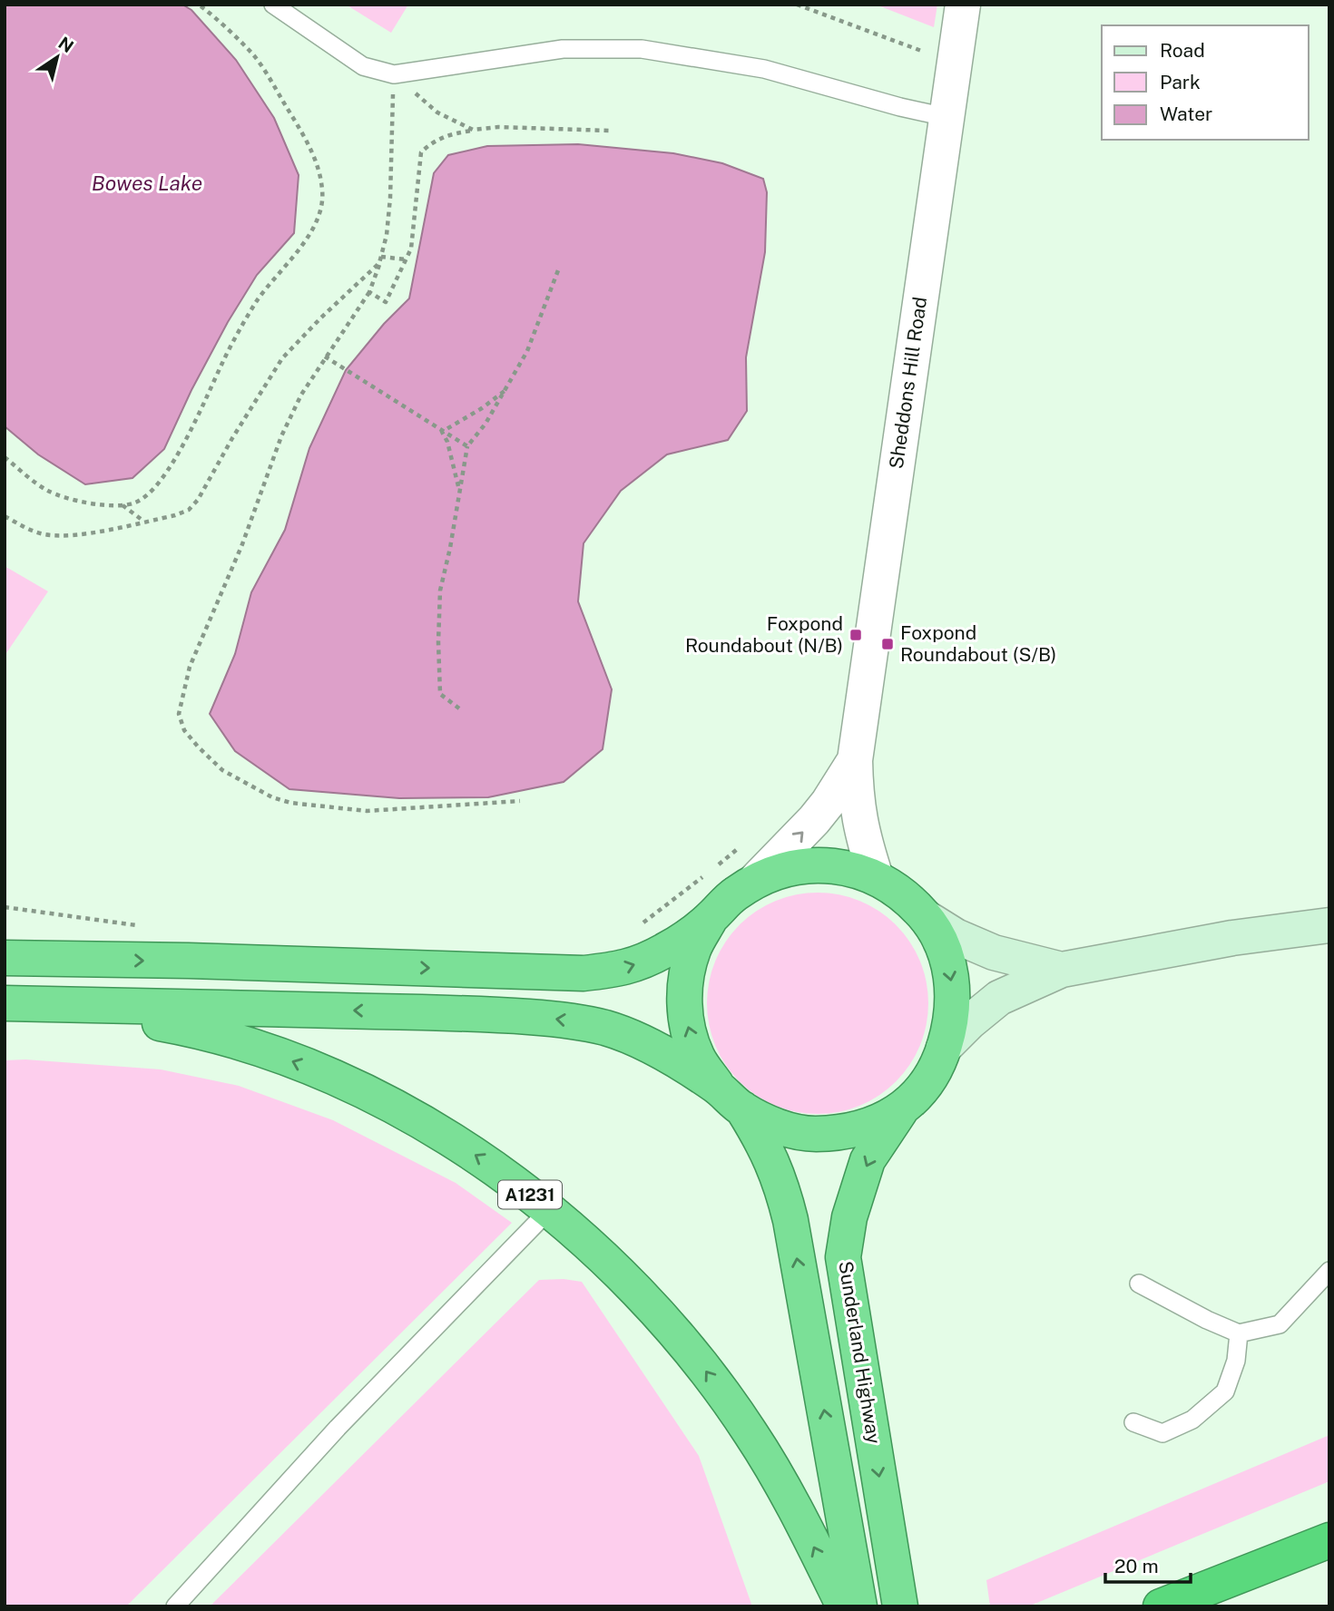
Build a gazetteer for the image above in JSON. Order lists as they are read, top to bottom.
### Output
{
  "streets": {
    "highway": ["A1231", "Sunderland Highway"],
    "street": ["Sheddons Hill Road"]
  },
  "water": ["Bowes Lake"],
  "places": {
    "transit": ["Foxpond Roundabout (N/B)", "Foxpond Roundabout (S/B)"]
  },
  "legend": ["Road", "Park", "Water"],
  "scale_bar": "20 m",
  "north": "top right"
}
